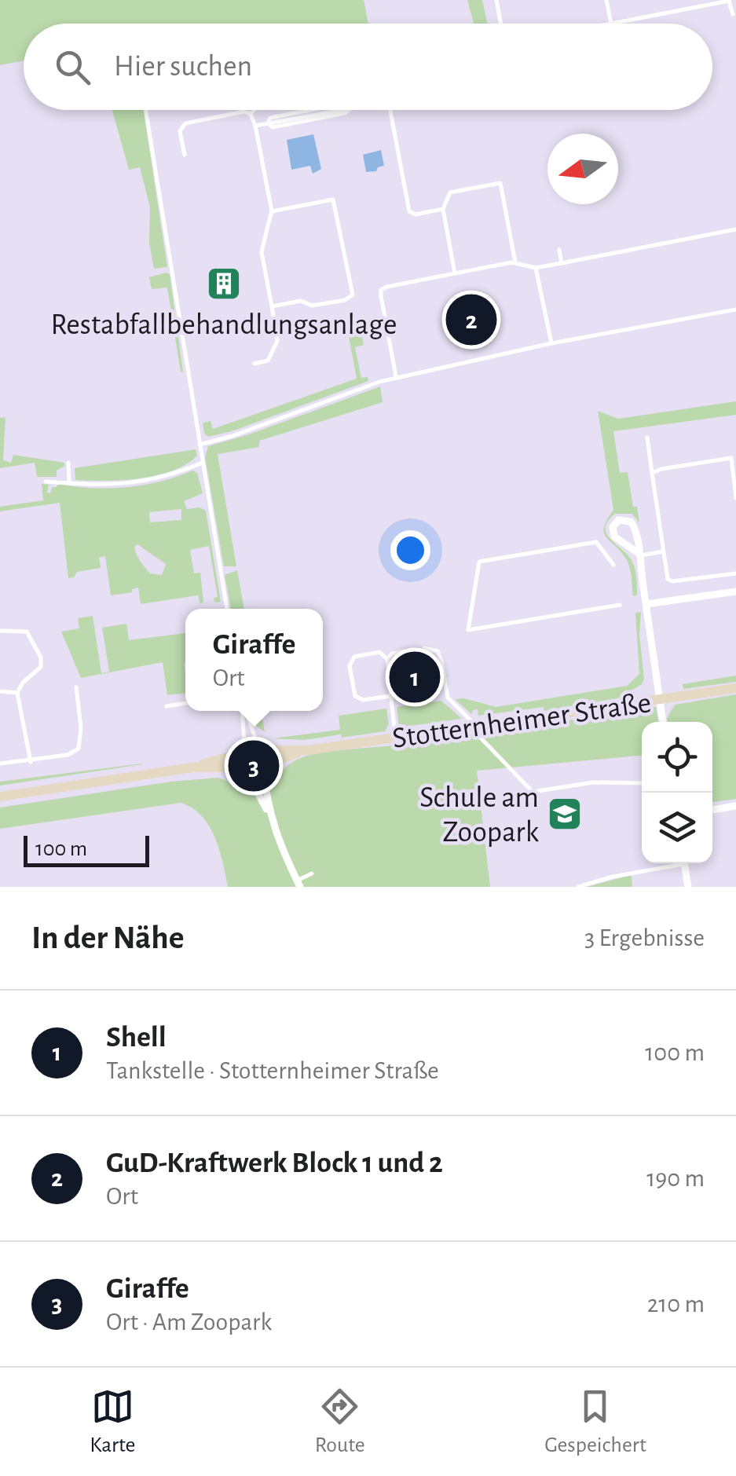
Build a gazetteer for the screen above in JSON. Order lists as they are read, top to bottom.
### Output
{
  "streets": {
    "main road": ["Stotternheimer Straße"]
  },
  "places": {
    "building": ["Restabfallbehandlungsanlage"],
    "school or university": ["Schule am Zoopark"]
  },
  "scale_bar": "100 m",
  "north": "left",
  "page": {
    "search": "Hier suchen",
    "pins": ["2", "1", "3"],
    "popup": ["Giraffe", "Ort"],
    "scale": "100 m",
    "heading": ["In der Nähe", "3 Ergebnisse"],
    "list": [
      {
        "mark": "1",
        "name": "Shell",
        "note": "Tankstelle · Stotternheimer Straße",
        "value": "100 m"
      },
      {
        "mark": "2",
        "name": "GuD-Kraftwerk Block 1 und 2",
        "note": "Ort",
        "value": "190 m"
      },
      {
        "mark": "3",
        "name": "Giraffe",
        "note": "Ort · Am Zoopark",
        "value": "210 m"
      }
    ],
    "nav": ["Karte", "Route", "Gespeichert"]
  }
}
